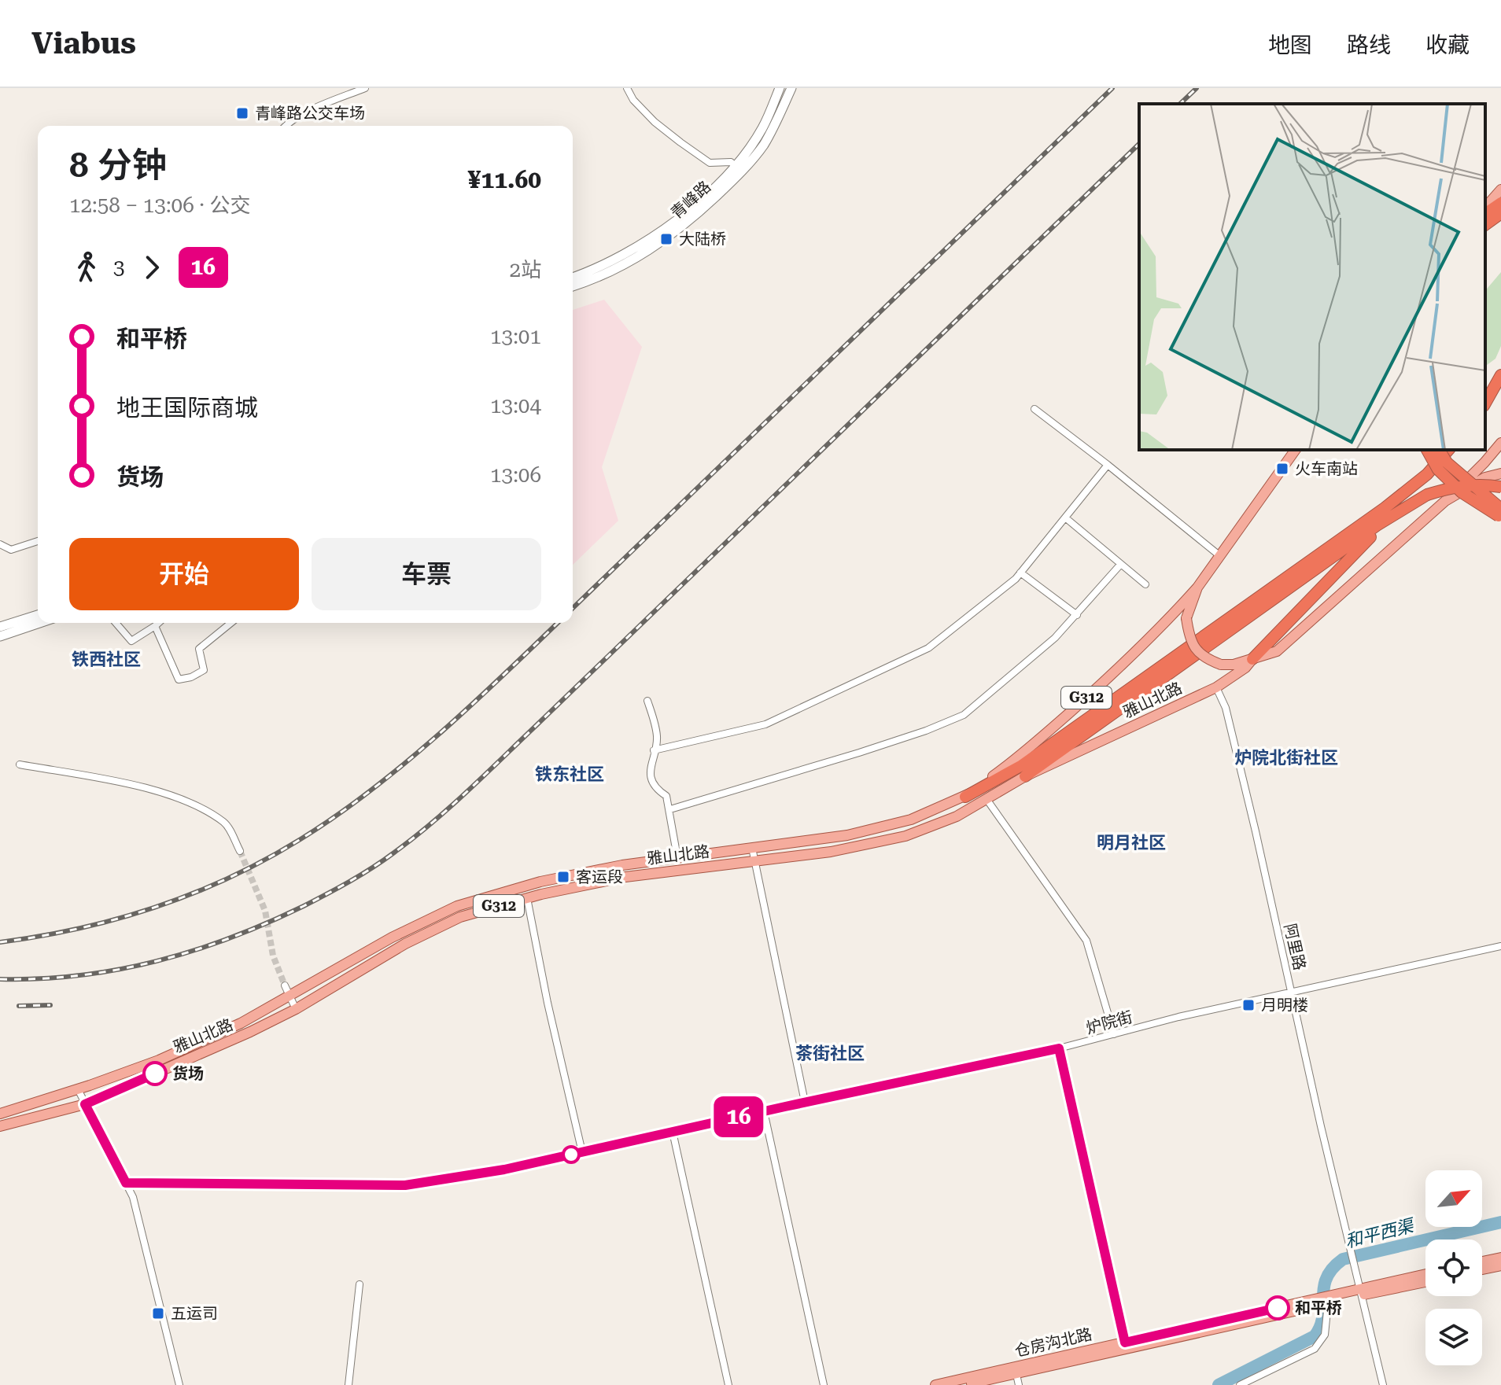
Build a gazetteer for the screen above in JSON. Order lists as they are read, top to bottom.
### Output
{
  "streets": {
    "highway": ["雅山北路"],
    "main road": ["青峰路", "G312", "仓房沟北路"],
    "street": ["阿里路", "炉院街"]
  },
  "crossings": [
    ["G312", "雅山北路"],
    ["雅山北路", "阿里路"],
    ["阿里路", "炉院街"],
    ["阿里路", "仓房沟北路"]
  ],
  "districts": [
    "铁西社区",
    "炉院北街社区",
    "铁东社区",
    "明月社区",
    "茶街社区"
  ],
  "water": ["和平西渠"],
  "places": {
    "transit": [
      "青峰路公交车场",
      "大陆桥",
      "火车南站",
      "客运段",
      "月明楼",
      "五运司"
    ],
    "other": ["货场", "和平桥"]
  },
  "lines": ["bus line 16"],
  "north": "top right",
  "page": {
    "header": "Viabus",
    "nav": ["地图", "路线", "收藏"],
    "on_map": "16",
    "heading": ["8 分钟", "12:58 – 13:06 · 公交", "¥11.60"],
    "legs": ["3", "16", "2站"],
    "list": [
      {
        "name": "和平桥",
        "value": "13:01"
      },
      {
        "name": "地王国际商城",
        "value": "13:04"
      },
      {
        "name": "货场",
        "value": "13:06"
      }
    ],
    "buttons": ["开始", "车票"]
  }
}
